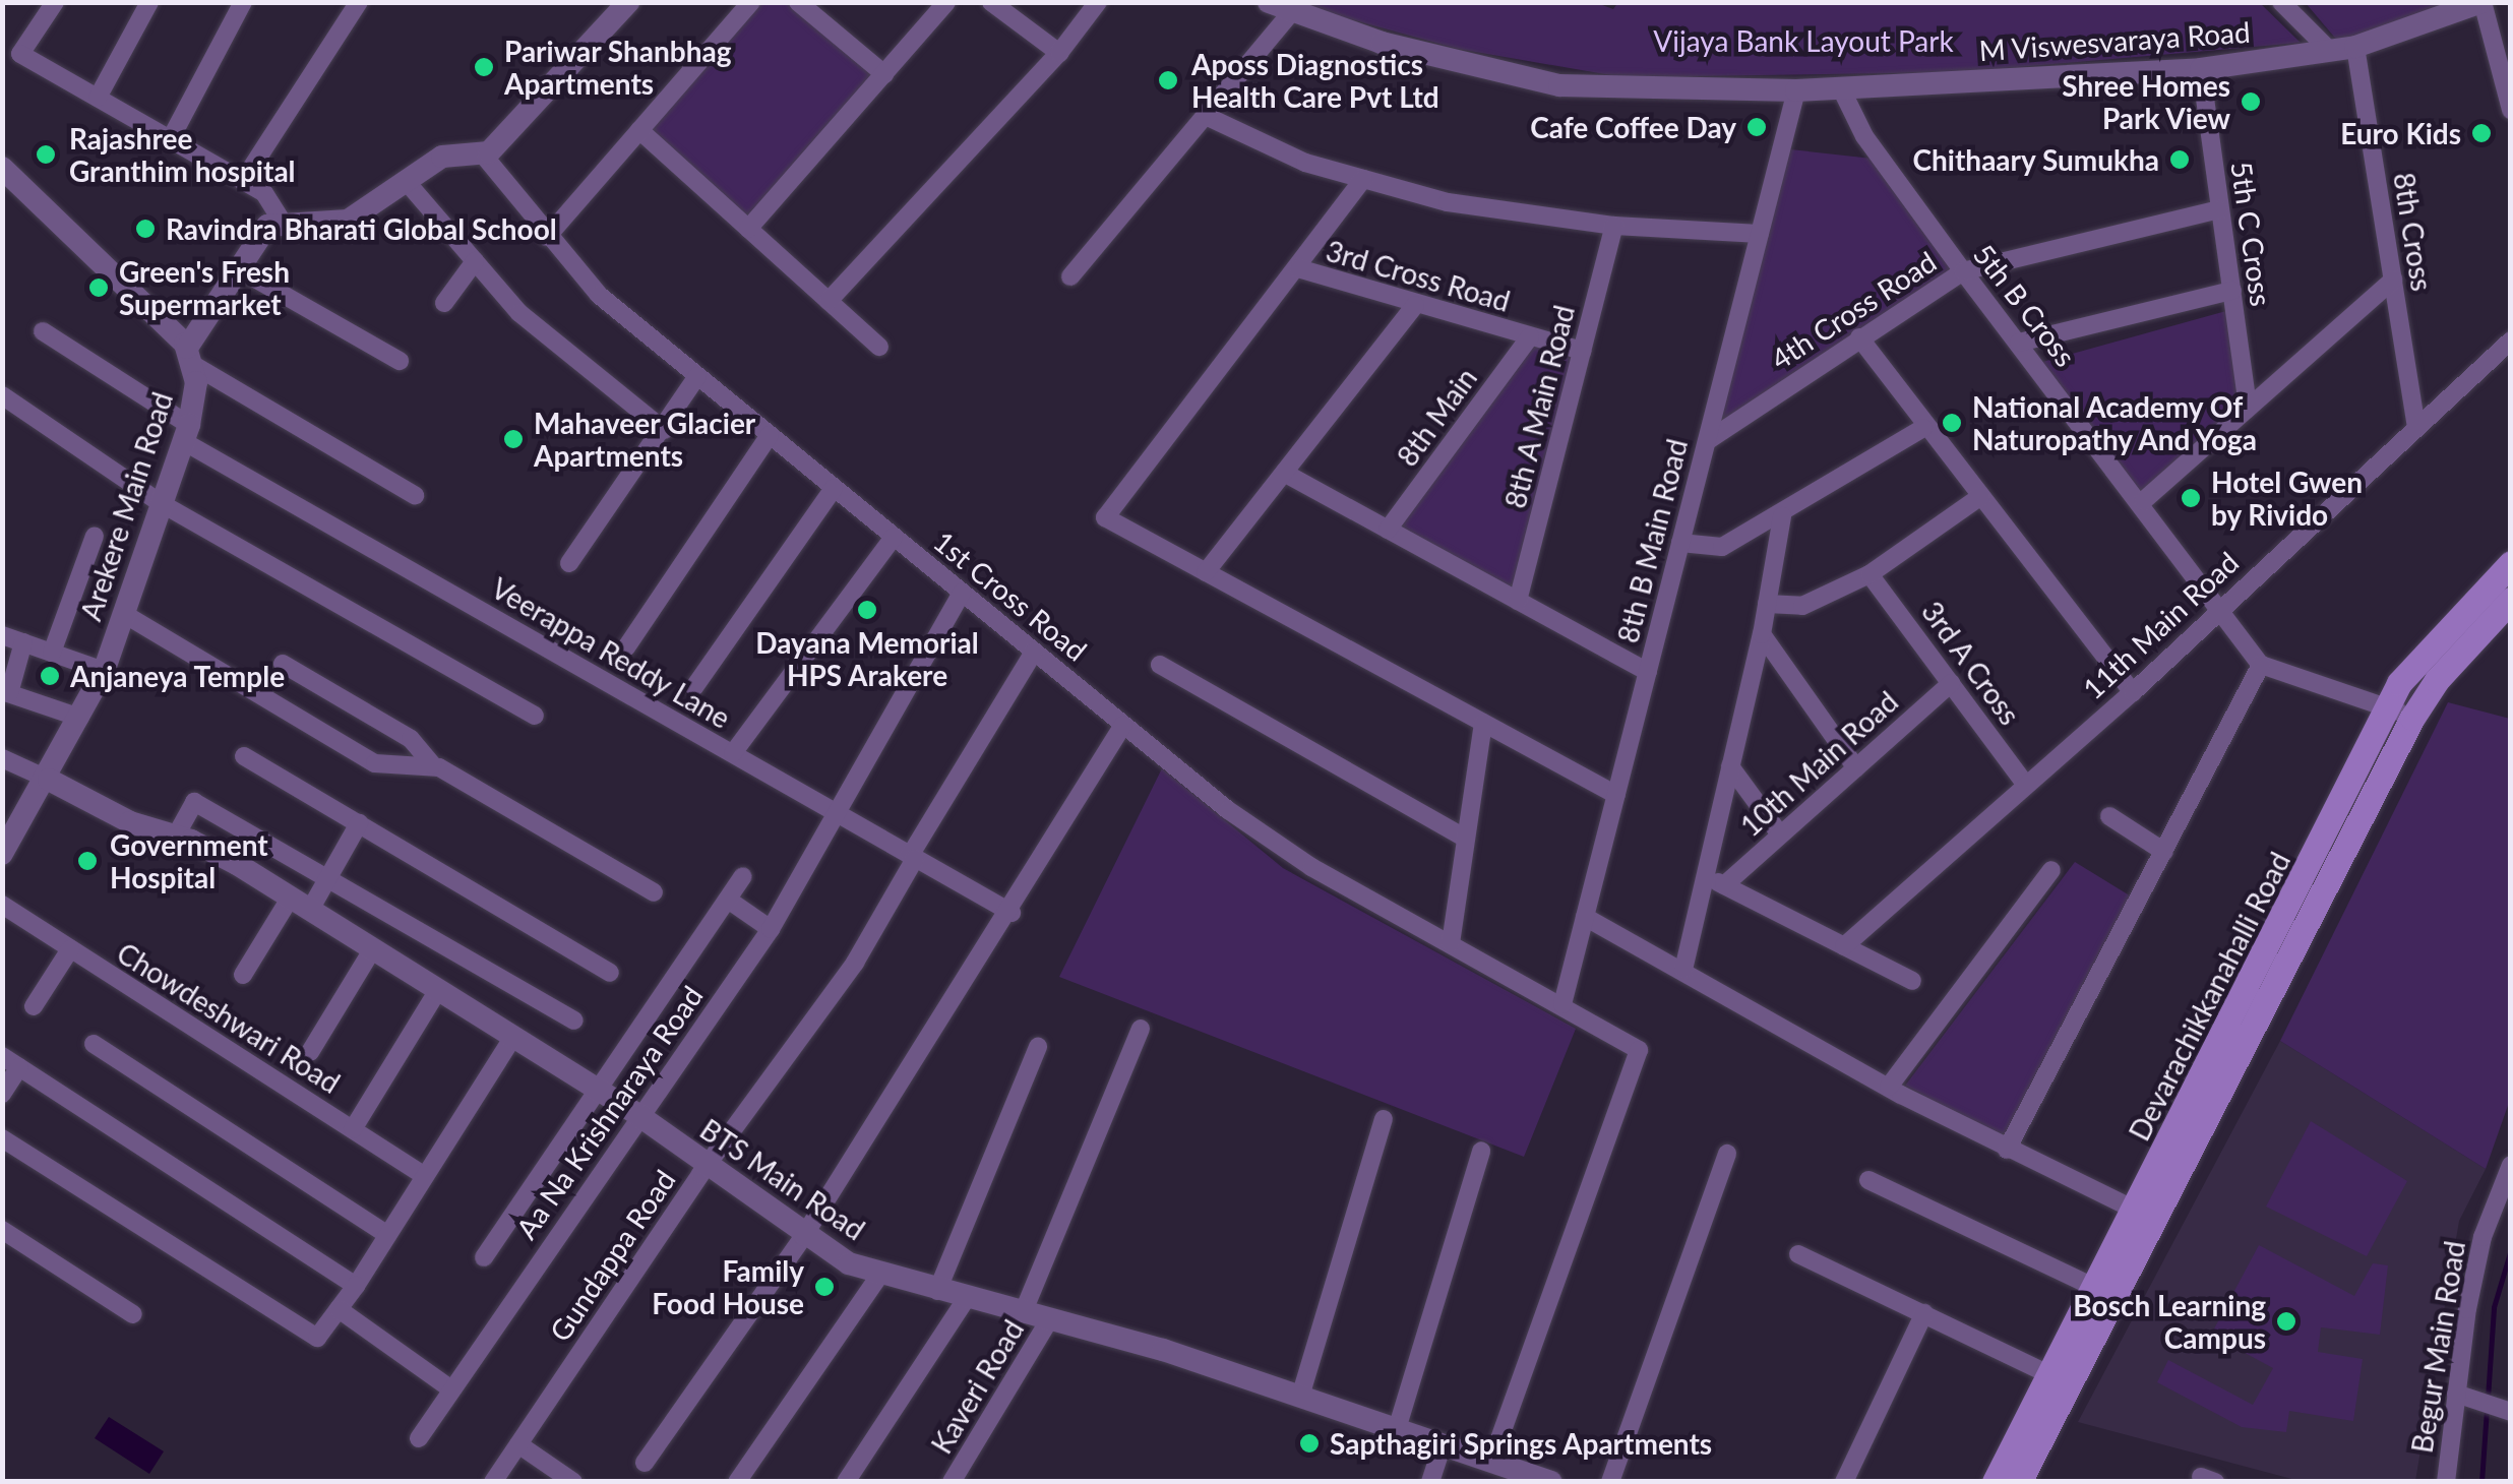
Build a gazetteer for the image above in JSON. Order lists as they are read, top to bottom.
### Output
{
  "streets": {
    "main road": ["Devarachikkanahalli Road"],
    "street": [
      "M Viswesvaraya Road",
      "8th Cross",
      "5th C Cross",
      "3rd Cross Road",
      "5th B Cross",
      "4th Cross Road",
      "8th A Main Road",
      "8th Main",
      "Arekere Main Road",
      "8th B Main Road",
      "1st Cross Road",
      "11th Main Road",
      "Veerappa Reddy Lane",
      "3rd A Cross",
      "10th Main Road",
      "Chowdeshwari Road",
      "Aa Na Krishnaraya Road",
      "BTS Main Road",
      "Gundappa Road",
      "Begur Main Road",
      "Kaveri Road"
    ]
  },
  "crossings": [
    ["M Viswesvaraya Road", "8th Cross"],
    ["M Viswesvaraya Road", "5th C Cross"],
    ["M Viswesvaraya Road", "5th B Cross"],
    ["M Viswesvaraya Road", "8th B Main Road"],
    ["8th Cross", "11th Main Road"],
    ["5th C Cross", "4th Cross Road"],
    ["3rd Cross Road", "8th A Main Road"],
    ["3rd Cross Road", "8th Main"],
    ["5th B Cross", "4th Cross Road"],
    ["5th B Cross", "11th Main Road"],
    ["4th Cross Road", "8th B Main Road"],
    ["Arekere Main Road", "Veerappa Reddy Lane"],
    ["Arekere Main Road", "BTS Main Road"],
    ["8th B Main Road", "1st Cross Road"],
    ["1st Cross Road", "Aa Na Krishnaraya Road"],
    ["1st Cross Road", "BTS Main Road"],
    ["1st Cross Road", "Gundappa Road"],
    ["11th Main Road", "3rd A Cross"],
    ["Veerappa Reddy Lane", "Aa Na Krishnaraya Road"],
    ["Veerappa Reddy Lane", "Gundappa Road"],
    ["3rd A Cross", "10th Main Road"],
    ["Aa Na Krishnaraya Road", "BTS Main Road"],
    ["BTS Main Road", "Gundappa Road"],
    ["BTS Main Road", "Kaveri Road"]
  ],
  "parks": ["Vijaya Bank Layout Park"],
  "places": [
    "Pariwar Shanbhag Apartments",
    "Aposs Diagnostics Health Care Pvt Ltd",
    "Shree Homes Park View",
    "Cafe Coffee Day",
    "Euro Kids",
    "Rajashree Granthim hospital",
    "Chithaary Sumukha",
    "Ravindra Bharati Global School",
    "Green's Fresh Supermarket",
    "National Academy Of Naturopathy And Yoga",
    "Mahaveer Glacier Apartments",
    "Hotel Gwen by Rivido",
    "Dayana Memorial HPS Arakere",
    "Anjaneya Temple",
    "Government Hospital",
    "Family Food House",
    "Bosch Learning Campus",
    "Sapthagiri Springs Apartments"
  ]
}
